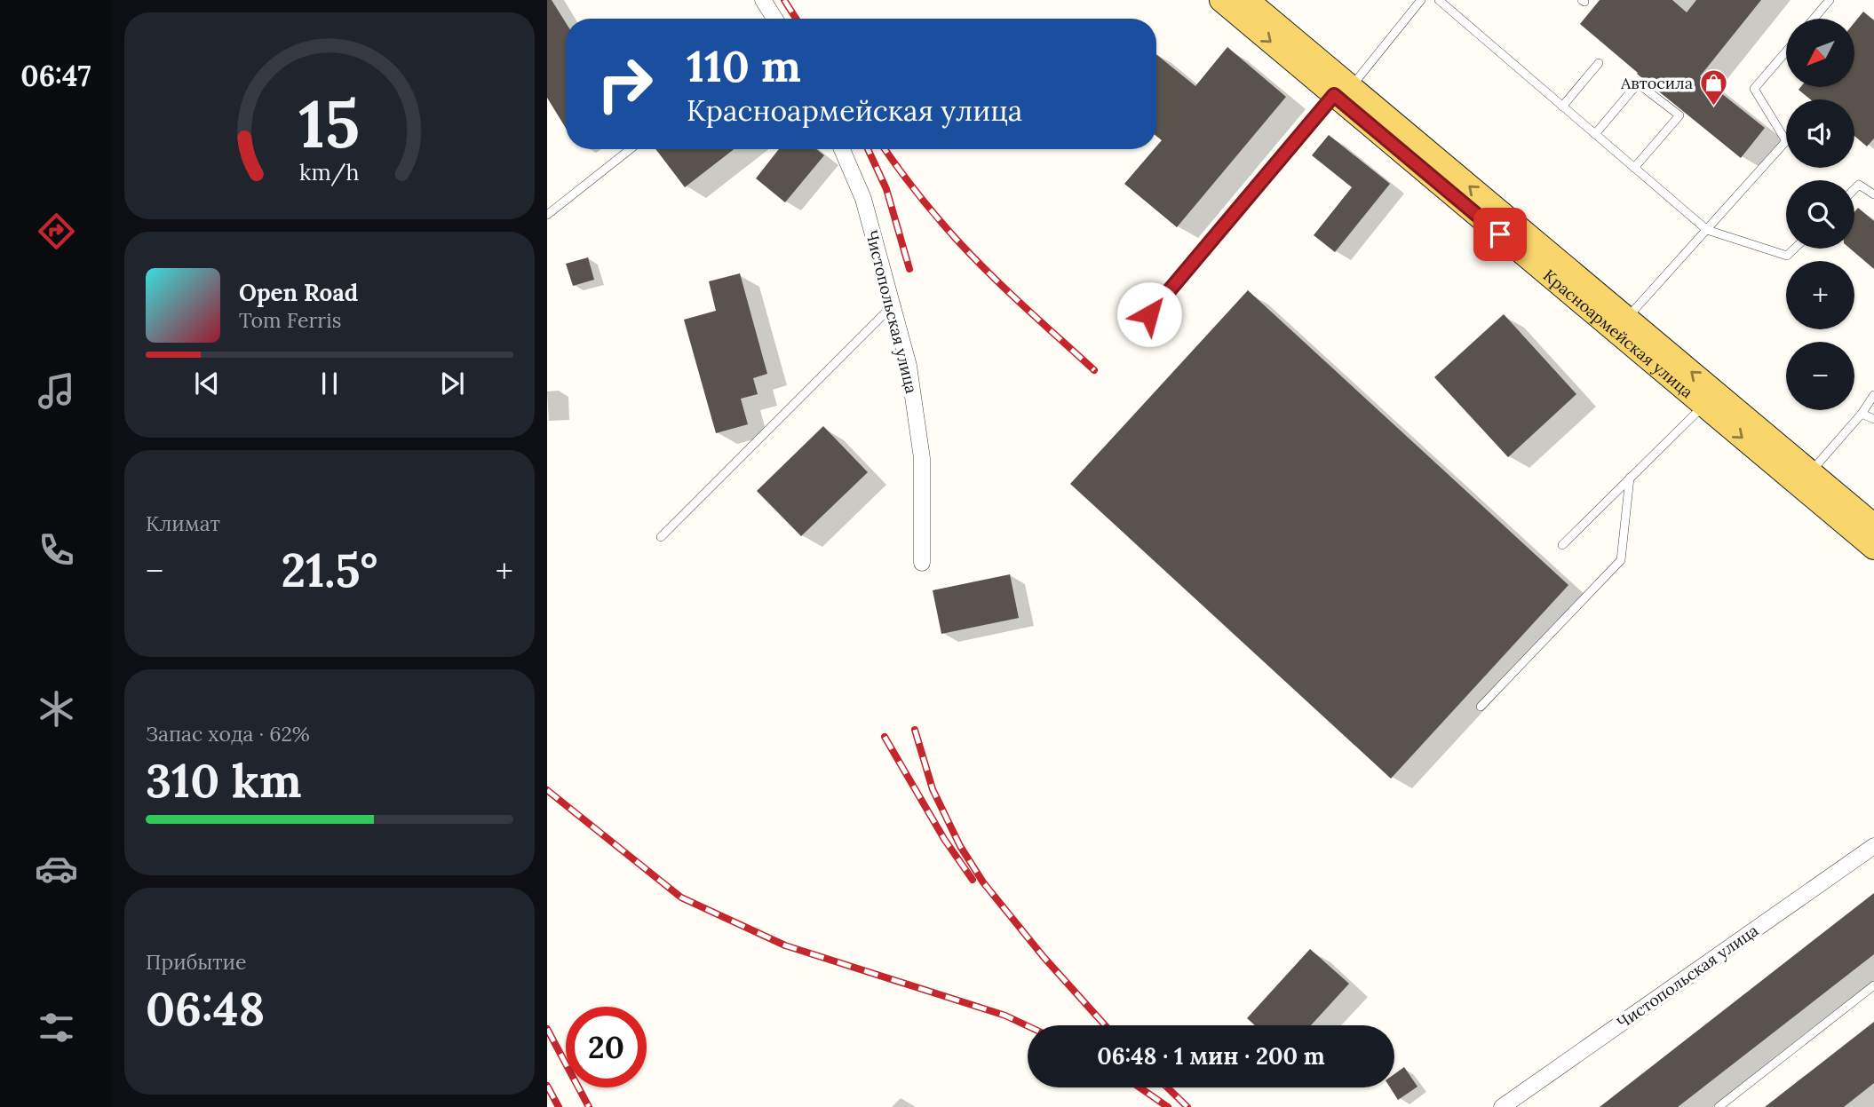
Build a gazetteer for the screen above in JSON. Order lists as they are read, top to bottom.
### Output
{
  "streets": {
    "main road": ["Красноармейская улица"],
    "street": ["Чистопольская улица"]
  },
  "places": {
    "shop": ["Автосила"]
  },
  "north": "bottom left",
  "page": {
    "tabs": "06:47",
    "map_buttons": ["+", "−"],
    "turn": ["110 m", "Красноармейская улица"],
    "song": ["Open Road", "Tom Ferris"],
    "tile": [
      "Климат",
      ["Запас хода · 62%", "310 km"],
      ["Прибытие", "06:48"]
    ],
    "heat": ["−", "21.5°", "+"],
    "limit": "20",
    "trip": "06:48 · 1 мин · 200 m",
    "gauge": ["15", "km/h"]
  }
}
